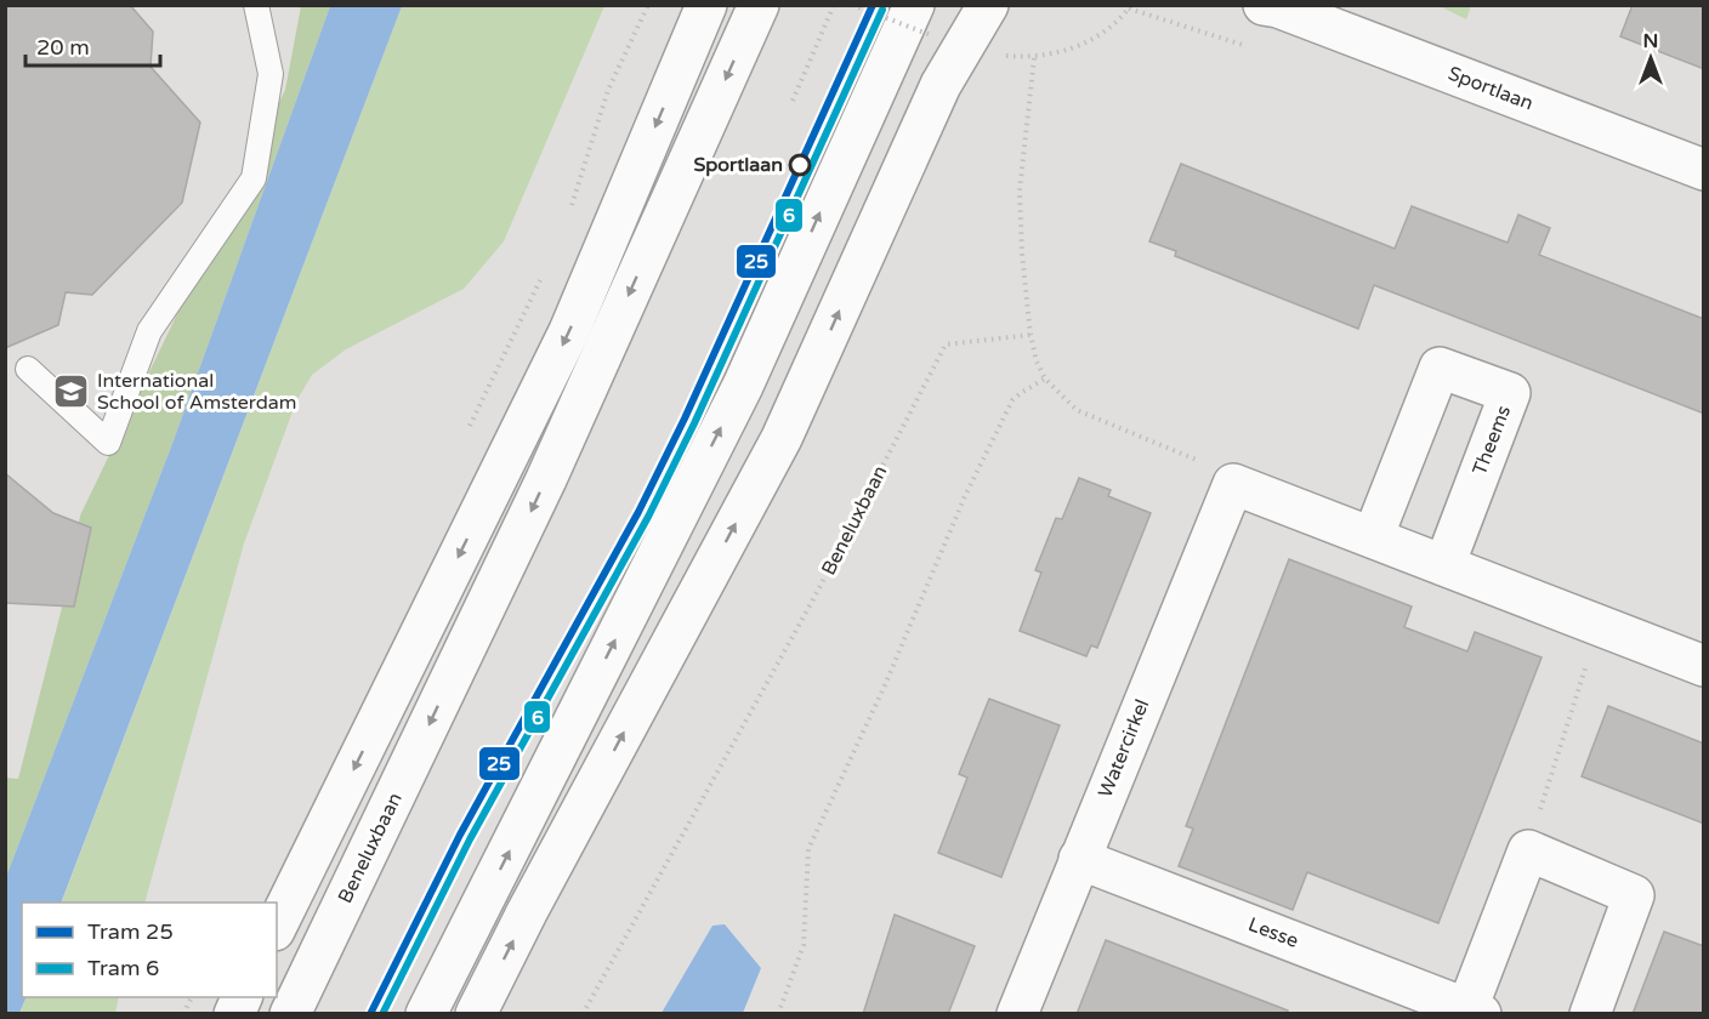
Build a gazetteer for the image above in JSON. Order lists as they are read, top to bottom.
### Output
{
  "streets": {
    "main road": [
      "Sportlaan",
      "Theems",
      "Beneluxbaan",
      "Watercirkel",
      "Lesse"
    ]
  },
  "crossings": [
    ["Watercirkel", "Lesse"]
  ],
  "places": {
    "other": ["Sportlaan"],
    "school or university": ["International School of Amsterdam"]
  },
  "lines": ["tram line 25", "tram line 6"],
  "legend": ["Tram 25", "Tram 6"],
  "scale_bar": "20 m",
  "north": "top"
}
